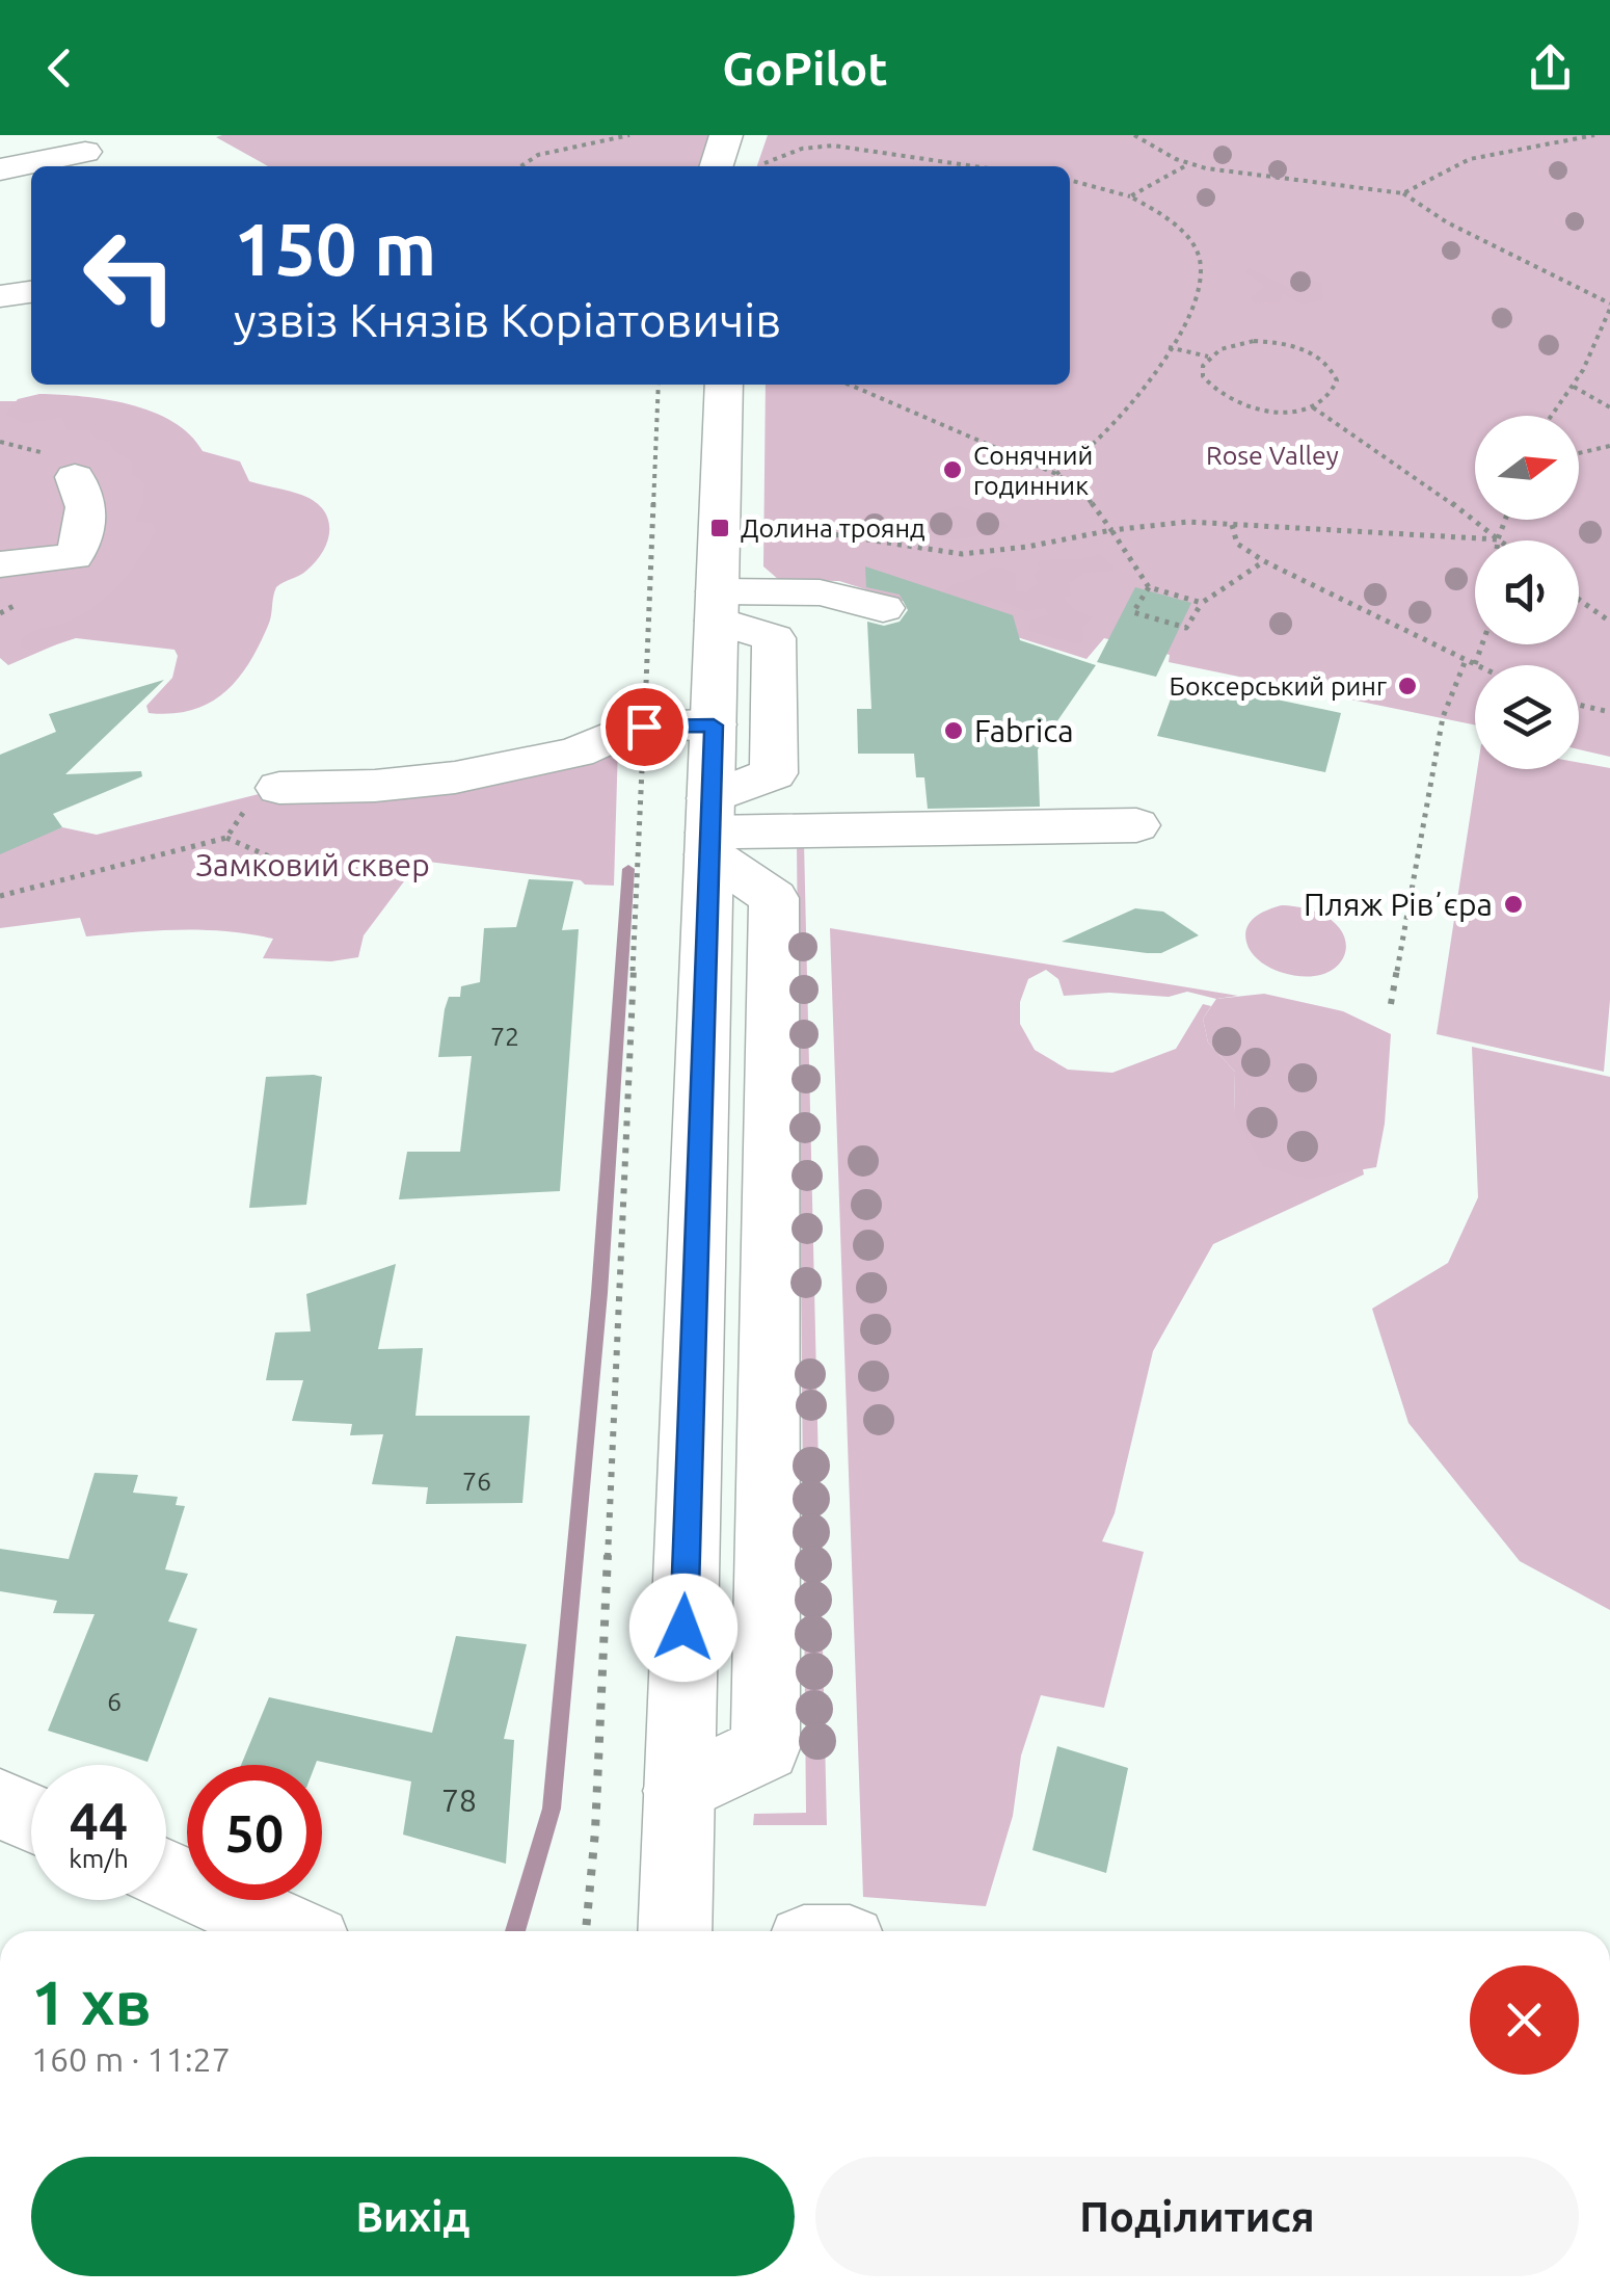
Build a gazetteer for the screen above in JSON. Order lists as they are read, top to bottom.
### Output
{
  "parks": ["Rose Valley", "Замковий сквер"],
  "places": {
    "other": [
      "Сонячний годинник",
      "Боксерський ринг",
      "Fabrica",
      "Пляж Рівʼєра"
    ],
    "transit": ["Долина троянд"]
  },
  "house_numbers": [
    "72",
    "76",
    "6",
    "78"
  ],
  "north": "right",
  "page": {
    "header": "GoPilot",
    "turn": ["150 m", "узвіз Князів Коріатовичів"],
    "speed": "44 km/h",
    "limit": "50",
    "heading": ["1 хв", "160 m · 11:27"],
    "buttons": ["Вихід", "Поділитися"]
  }
}
